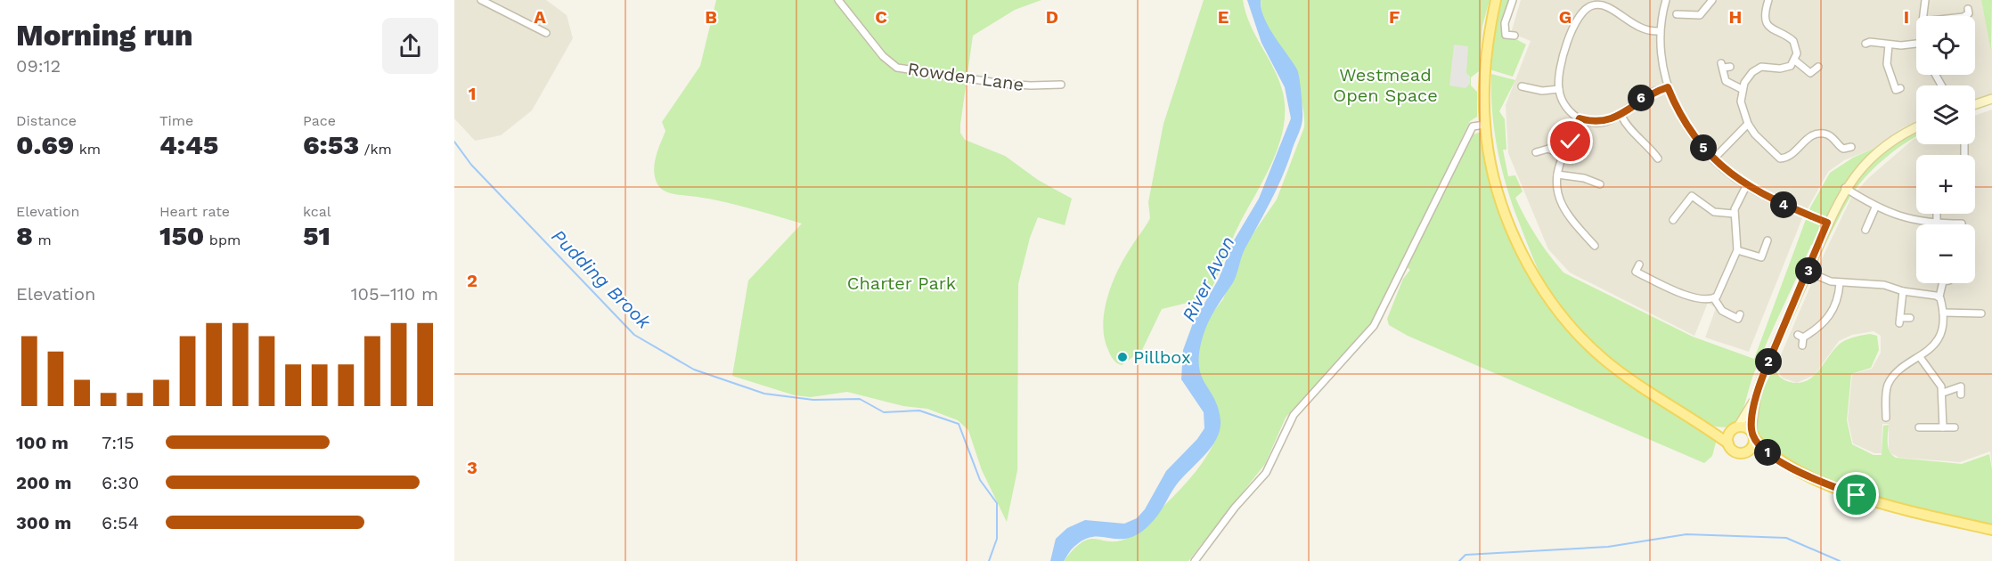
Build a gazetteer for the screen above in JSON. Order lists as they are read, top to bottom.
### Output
{
  "streets": {
    "street": ["Rowden Lane"]
  },
  "water": ["Pudding Brook", "River Avon"],
  "parks": ["Westmead Open Space", "Charter Park"],
  "places": ["Pillbox"],
  "page": {
    "heading": ["Morning run", "09:12"],
    "map_buttons": ["+", "−"],
    "pins": [
      "6",
      "5",
      "4",
      "3",
      "2",
      "1"
    ],
    "stats": [
      ["Distance", "0.69 km"],
      ["Time", "4:45"],
      ["Pace", "6:53 /km"],
      ["Elevation", "8 m"],
      ["Heart rate", "150 bpm"],
      ["kcal", "51"]
    ],
    "chart": ["Elevation", "105–110 m"],
    "list": [
      {
        "name": "100 m",
        "note": "7:15"
      },
      {
        "name": "200 m",
        "note": "6:30"
      },
      {
        "name": "300 m",
        "note": "6:54"
      }
    ]
  },
  "grid": {
    "columns": [
      "A",
      "B",
      "C",
      "D",
      "E",
      "F",
      "G",
      "H",
      "I"
    ],
    "rows": ["1", "2", "3"]
  }
}
